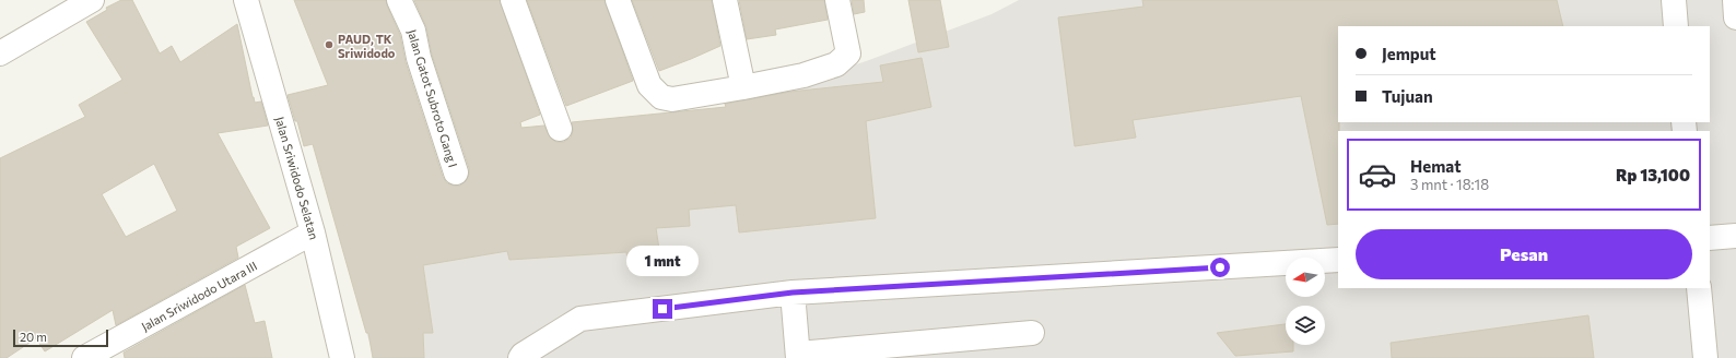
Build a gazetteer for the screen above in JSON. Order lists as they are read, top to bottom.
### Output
{
  "streets": {
    "street": ["Jalan Gatot Subroto Gang I", "Jalan Sriwidodo Selatan", "Jalan Sriwidodo Utara III"]
  },
  "crossings": [
    ["Jalan Sriwidodo Selatan", "Jalan Sriwidodo Utara III"]
  ],
  "places": ["PAUD, TK Sriwidodo"],
  "scale_bar": "20 m",
  "north": "left",
  "page": {
    "banner": ["Jemput", "Tujuan"],
    "list": [
      {
        "name": "Hemat",
        "note": "3 mnt · 18:18",
        "value": "Rp 13,100"
      }
    ],
    "buttons": "Pesan",
    "bubble": "1 mnt",
    "scale": "20 m"
  }
}
